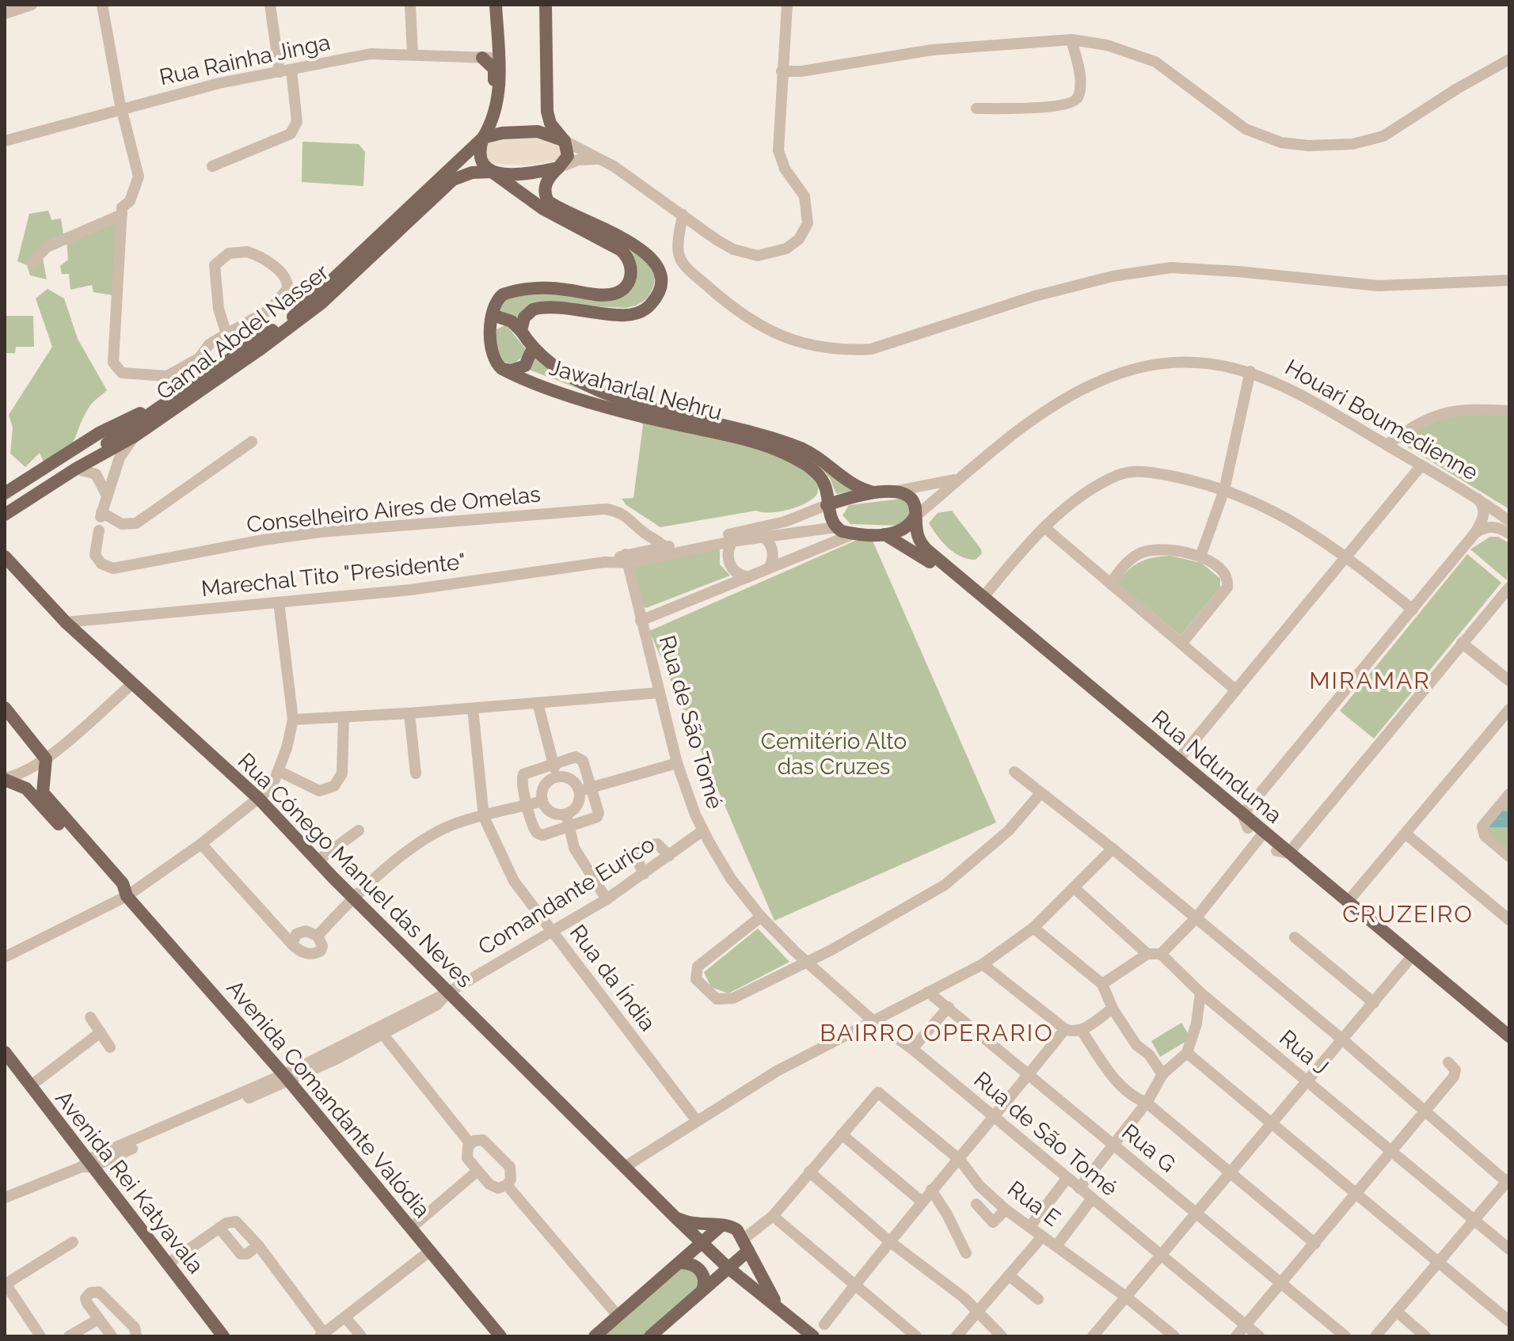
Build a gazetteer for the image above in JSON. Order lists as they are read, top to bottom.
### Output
{
  "streets": {
    "main road": [
      "Gamal Abdel Nasser",
      "Jawaharlal Nehru",
      "Rua Ndunduma",
      "Rua Cónego Manuel das Neves",
      "Avenida Comandante Valódia",
      "Avenida Rei Katyavala"
    ],
    "street": [
      "Rua Rainha Jinga",
      "Houari Boumedienne",
      "Conselheiro Aires de Omelas",
      "Marechal Tito \"Presidente\"",
      "Rua de São Tomé",
      "Comandante Eurico",
      "Rua da Índia",
      "Rua J",
      "Rua G",
      "Rua E"
    ]
  },
  "crossings": [
    ["Jawaharlal Nehru", "Marechal Tito \"Presidente\""],
    ["Houari Boumedienne", "Rua Ndunduma"],
    ["Marechal Tito \"Presidente\"", "Rua de São Tomé"],
    ["Marechal Tito \"Presidente\"", "Rua Cónego Manuel das Neves"],
    ["Rua de São Tomé", "Comandante Eurico"],
    ["Rua Cónego Manuel das Neves", "Comandante Eurico"],
    ["Comandante Eurico", "Rua da Índia"],
    ["Comandante Eurico", "Avenida Comandante Valódia"],
    ["Comandante Eurico", "Avenida Rei Katyavala"]
  ],
  "districts": ["MIRAMAR", "CRUZEIRO", "BAIRRO OPERARIO"],
  "parks": ["Cemitério Alto das Cruzes"]
}
